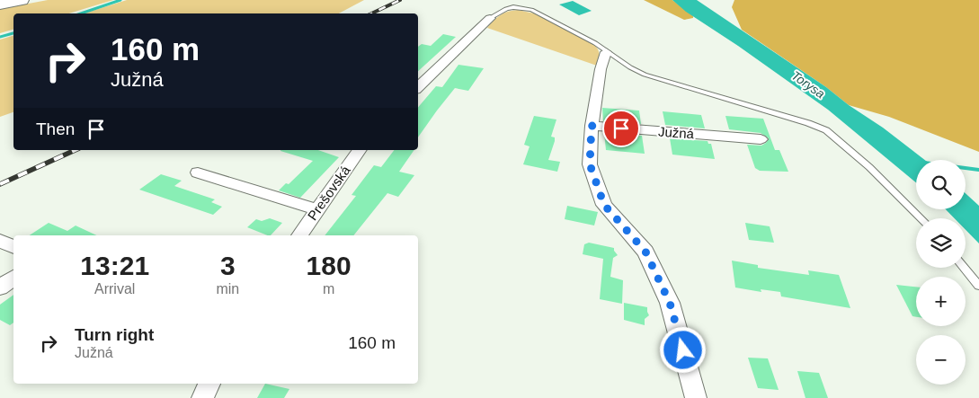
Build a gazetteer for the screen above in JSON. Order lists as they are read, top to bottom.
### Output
{
  "streets": {
    "street": ["Južná", "Prešovská"]
  },
  "water": ["Torysa"],
  "page": {
    "turn": ["160 m", "Južná"],
    "then": "Then",
    "map_buttons": ["+", "−"],
    "eta": [
      "13:21",
      "Arrival",
      "3",
      "min",
      "180",
      "m"
    ],
    "list": [
      {
        "name": "Turn right",
        "note": "Južná",
        "value": "160 m"
      }
    ]
  }
}
